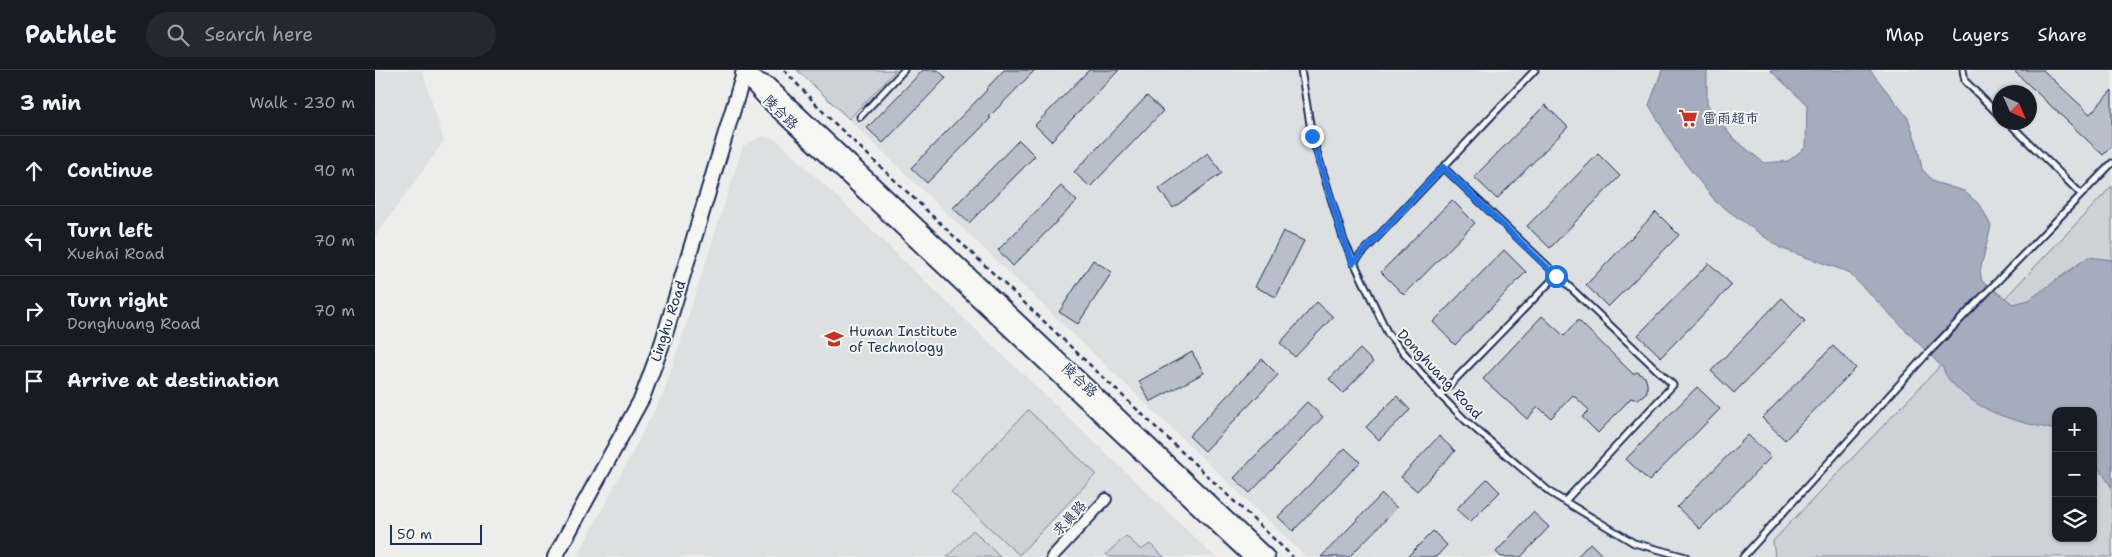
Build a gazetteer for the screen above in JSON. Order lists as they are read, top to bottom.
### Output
{
  "streets": {
    "street": ["陵合路", "Linghu Road", "求真路"],
    "lane": ["Donghuang Road"]
  },
  "crossings": [
    ["陵合路", "Linghu Road"]
  ],
  "places": {
    "supermarket": ["雷雨超市"],
    "school or university": ["Hunan Institute of Technology"]
  },
  "scale_bar": "50 m",
  "north": "bottom right",
  "page": {
    "header": "Pathlet",
    "search": "Search here",
    "nav": ["Map", "Layers", "Share"],
    "heading": ["3 min", "Walk · 230 m"],
    "list": [
      ["Continue", "90 m"],
      ["Turn left", "Xuehai Road", "70 m"],
      ["Turn right", "Donghuang Road", "70 m"],
      "Arrive at destination"
    ],
    "map_buttons": ["+", "−"],
    "scale": "50 m"
  }
}
